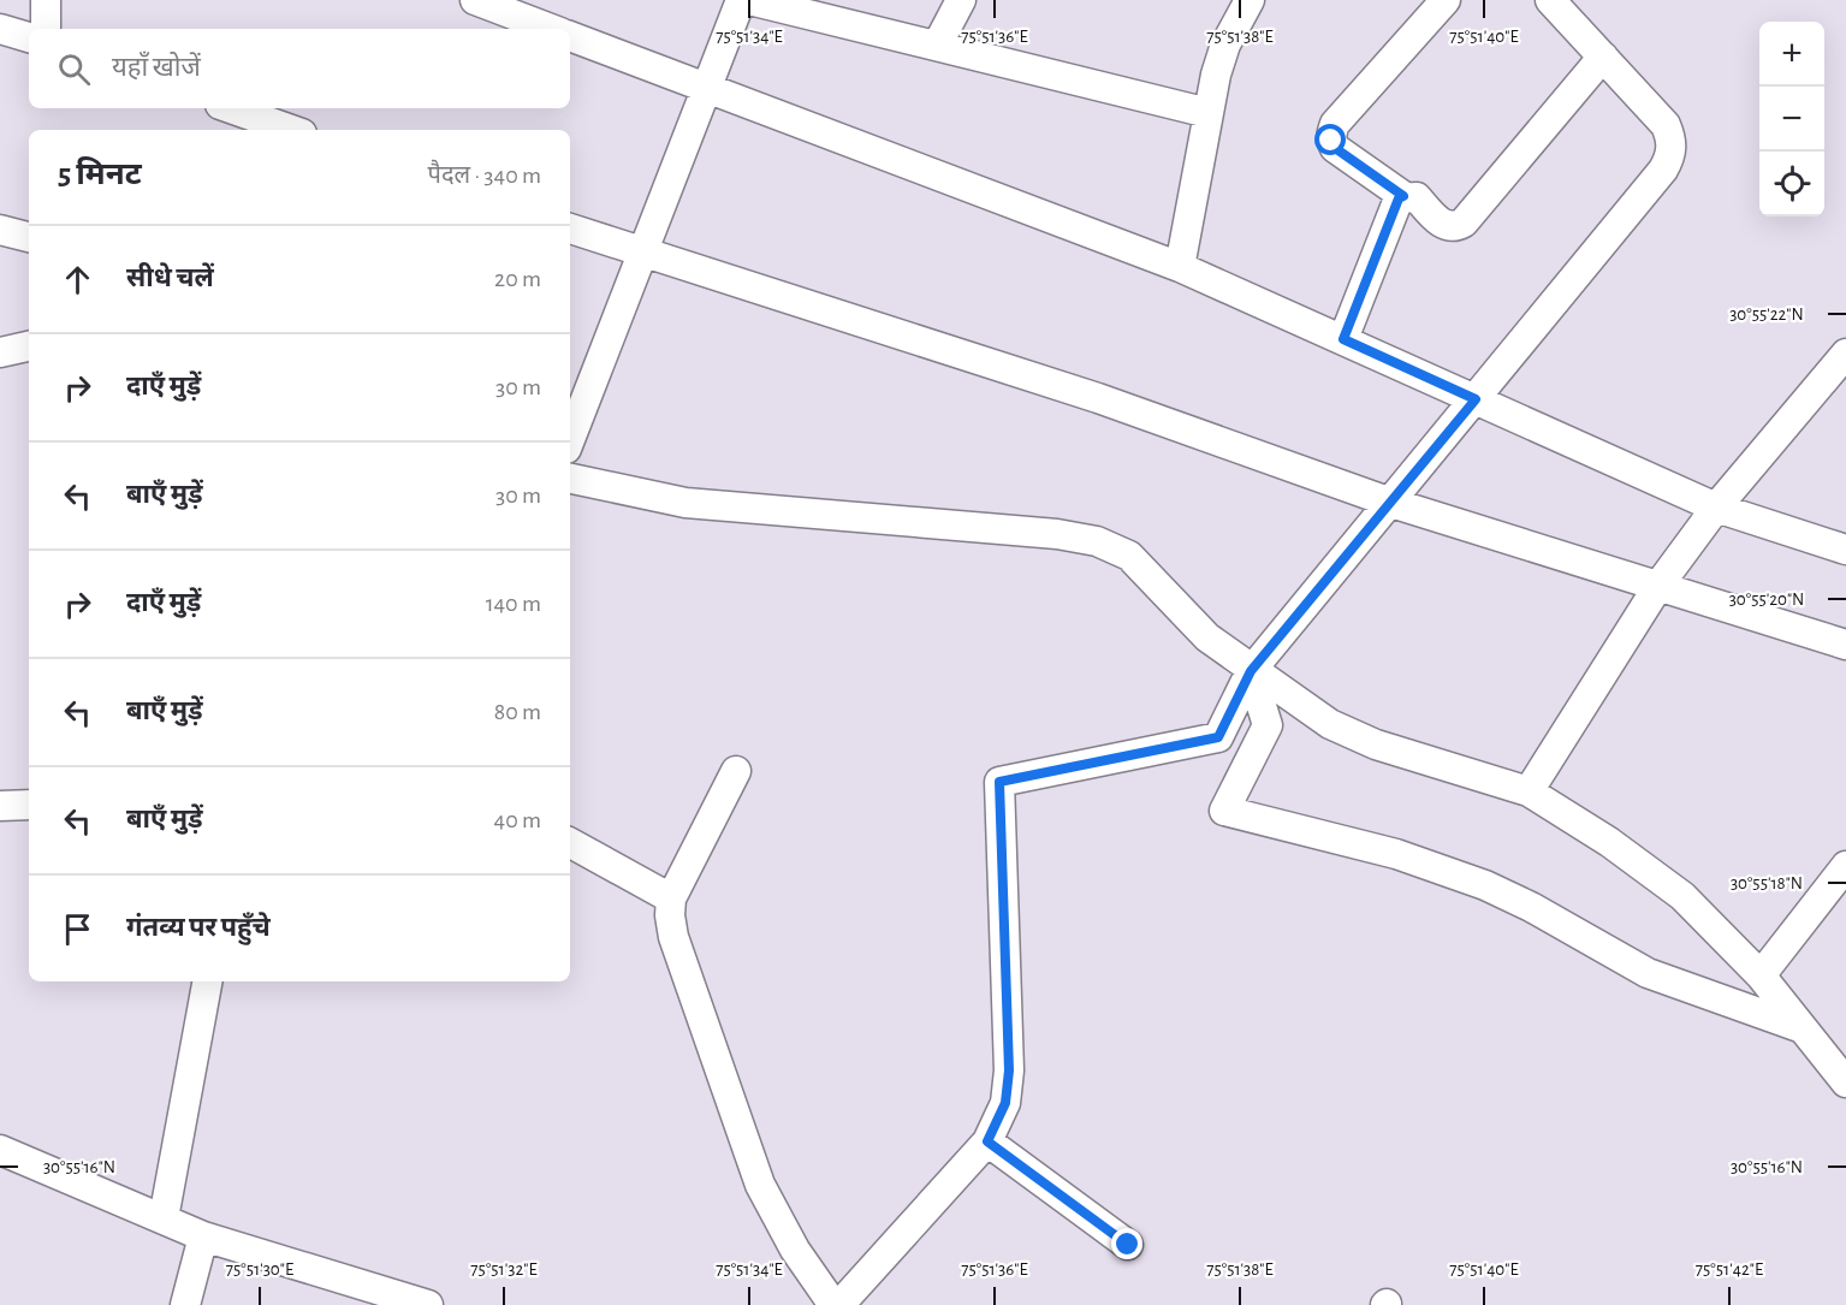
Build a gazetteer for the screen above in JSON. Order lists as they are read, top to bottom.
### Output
{
  "page": {
    "map_buttons": ["+", "−"],
    "search": "यहाँ खोजें",
    "heading": ["5 मिनट", "पैदल · 340 m"],
    "list": [
      ["सीधे चलें", "20 m"],
      ["दाएँ मुड़ें", "30 m"],
      ["बाएँ मुड़ें", "30 m"],
      ["दाएँ मुड़ें", "140 m"],
      ["बाएँ मुड़ें", "80 m"],
      ["बाएँ मुड़ें", "40 m"],
      "गंतव्य पर पहुँचे"
    ]
  },
  "coordinates": [
    "75°51'34\"E",
    "75°51'36\"E",
    "75°51'38\"E",
    "75°51'40\"E",
    "30°55'22\"N",
    "30°55'20\"N",
    "30°55'18\"N",
    "30°55'16\"N",
    "75°51'30\"E",
    "75°51'32\"E",
    "75°51'42\"E"
  ]
}
